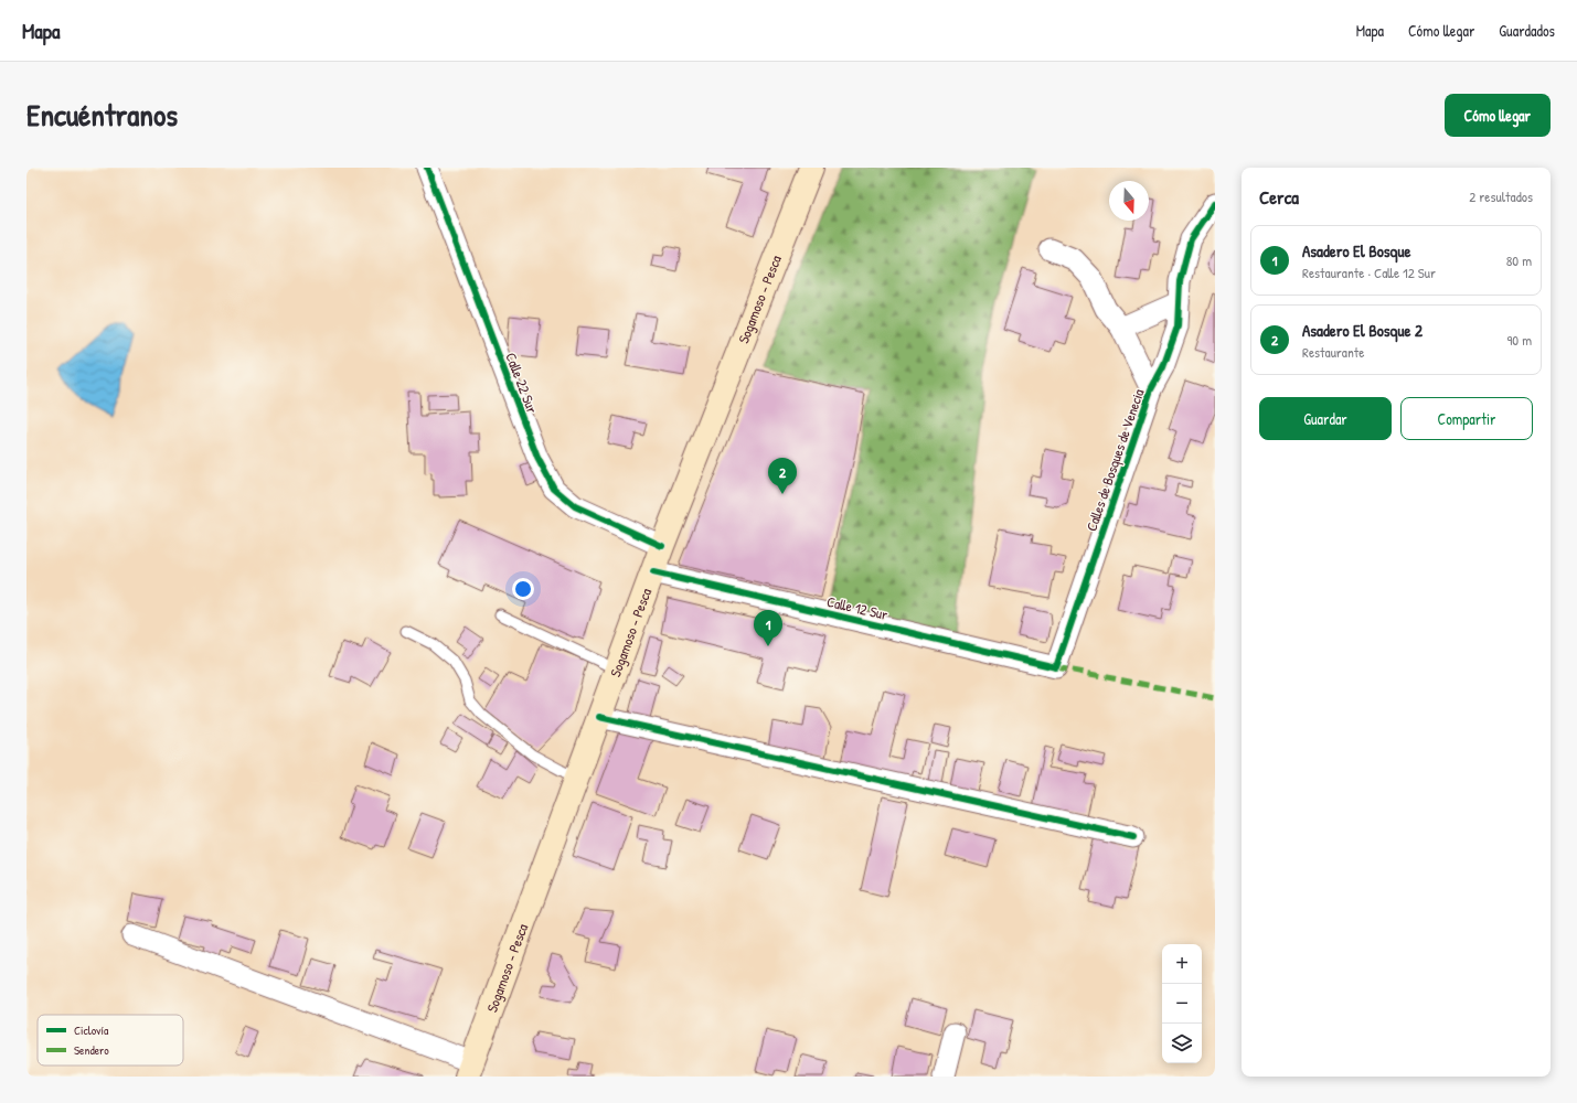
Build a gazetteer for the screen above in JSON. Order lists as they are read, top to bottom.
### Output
{
  "streets": {
    "main road": ["Sogamoso - Pesca"],
    "street": ["Calle 22 Sur", "Calles de Bosques de Venecia", "Calle 12 Sur"]
  },
  "crossings": [
    ["Sogamoso - Pesca", "Calle 22 Sur"],
    ["Sogamoso - Pesca", "Calle 12 Sur"],
    ["Calles de Bosques de Venecia", "Calle 12 Sur"]
  ],
  "legend": ["Ciclovía", "Sendero"],
  "north": "bottom",
  "page": {
    "header": "Mapa",
    "nav": ["Mapa", "Cómo llegar", "Guardados"],
    "title": "Encuéntranos",
    "buttons": [
      "Cómo llegar",
      ["Guardar", "Compartir"]
    ],
    "heading": ["Cerca", "2 resultados"],
    "list": [
      {
        "mark": "1",
        "name": "Asadero El Bosque",
        "note": "Restaurante · Calle 12 Sur",
        "value": "80 m"
      },
      {
        "mark": "2",
        "name": "Asadero El Bosque 2",
        "note": "Restaurante",
        "value": "90 m"
      }
    ],
    "pins": ["2", "1"],
    "map_buttons": ["+", "−"]
  }
}
